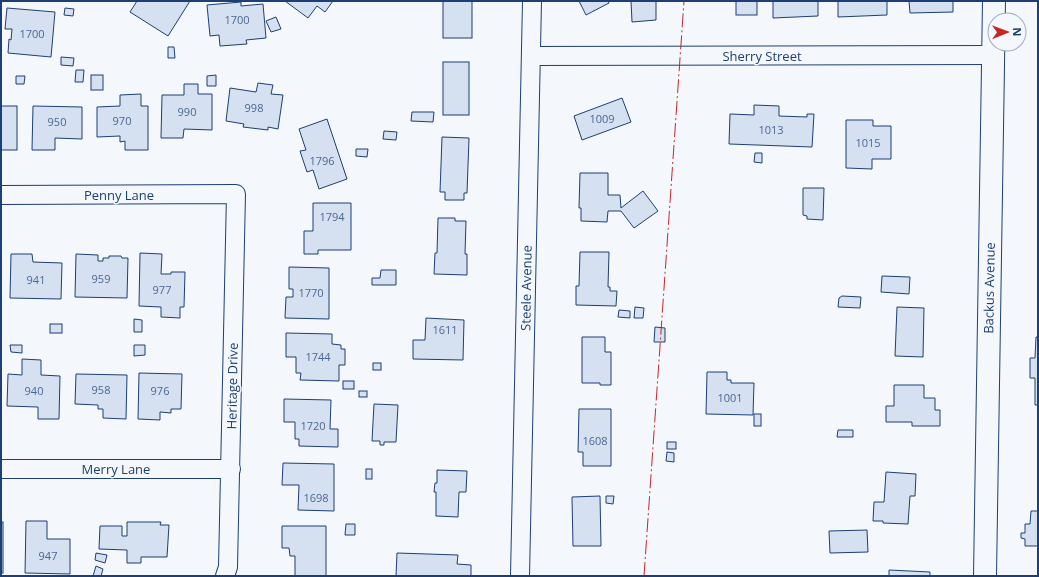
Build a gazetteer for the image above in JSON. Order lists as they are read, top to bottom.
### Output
{
  "streets": {
    "street": [
      "Sherry Street",
      "Penny Lane",
      "Steele Avenue",
      "Backus Avenue",
      "Heritage Drive",
      "Merry Lane"
    ]
  },
  "crossings": [
    ["Sherry Street", "Steele Avenue"],
    ["Sherry Street", "Backus Avenue"],
    ["Penny Lane", "Heritage Drive"],
    ["Heritage Drive", "Merry Lane"]
  ],
  "house_numbers": [
    "1700",
    "1700",
    "998",
    "990",
    "1009",
    "970",
    "950",
    "1013",
    "1015",
    "1796",
    "1794",
    "959",
    "941",
    "977",
    "1770",
    "1611",
    "1744",
    "958",
    "940",
    "976",
    "1001",
    "1720",
    "1608",
    "1698",
    "947"
  ],
  "north": "right"
}
